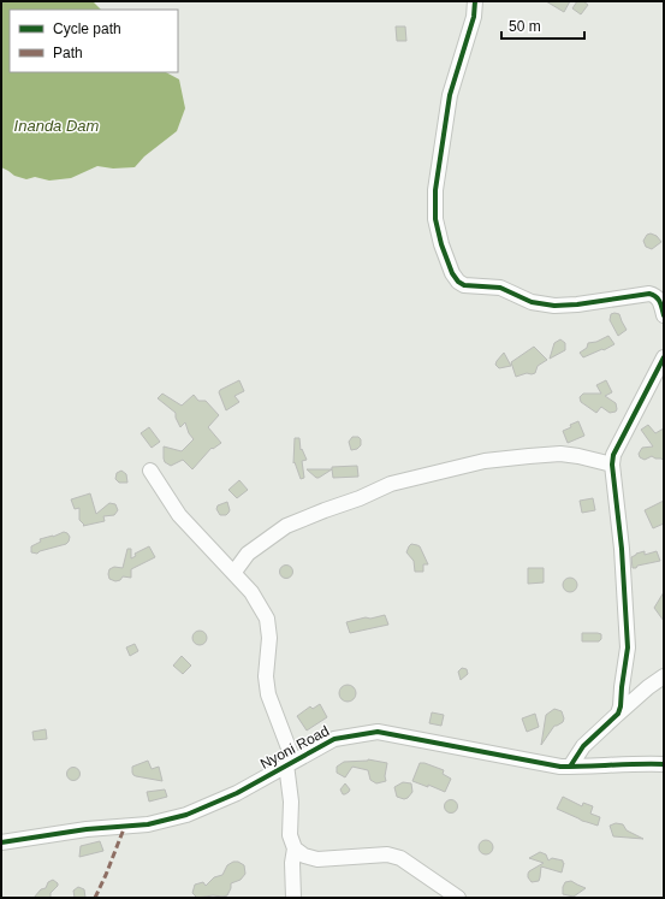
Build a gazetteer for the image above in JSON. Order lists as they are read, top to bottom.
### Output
{
  "streets": {
    "street": ["Nyoni Road"]
  },
  "water": ["Inanda Dam"],
  "legend": ["Cycle path", "Path"],
  "scale_bar": "50 m"
}
